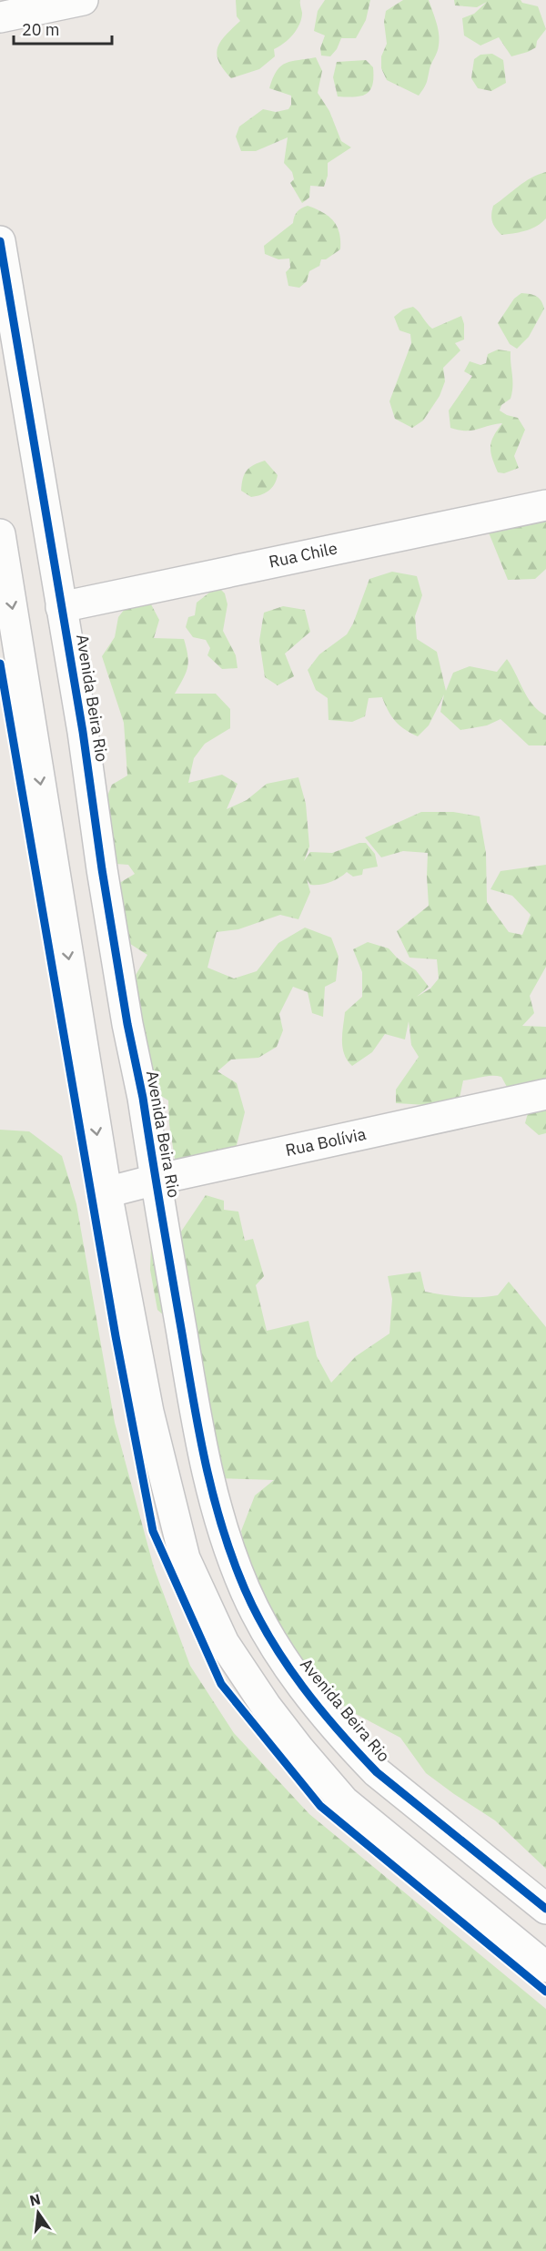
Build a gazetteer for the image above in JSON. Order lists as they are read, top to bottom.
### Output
{
  "streets": {
    "street": ["Rua Chile", "Avenida Beira Rio", "Rua Bolívia"]
  },
  "crossings": [
    ["Rua Chile", "Avenida Beira Rio"],
    ["Avenida Beira Rio", "Rua Bolívia"]
  ],
  "scale_bar": "20 m",
  "north": "top"
}
